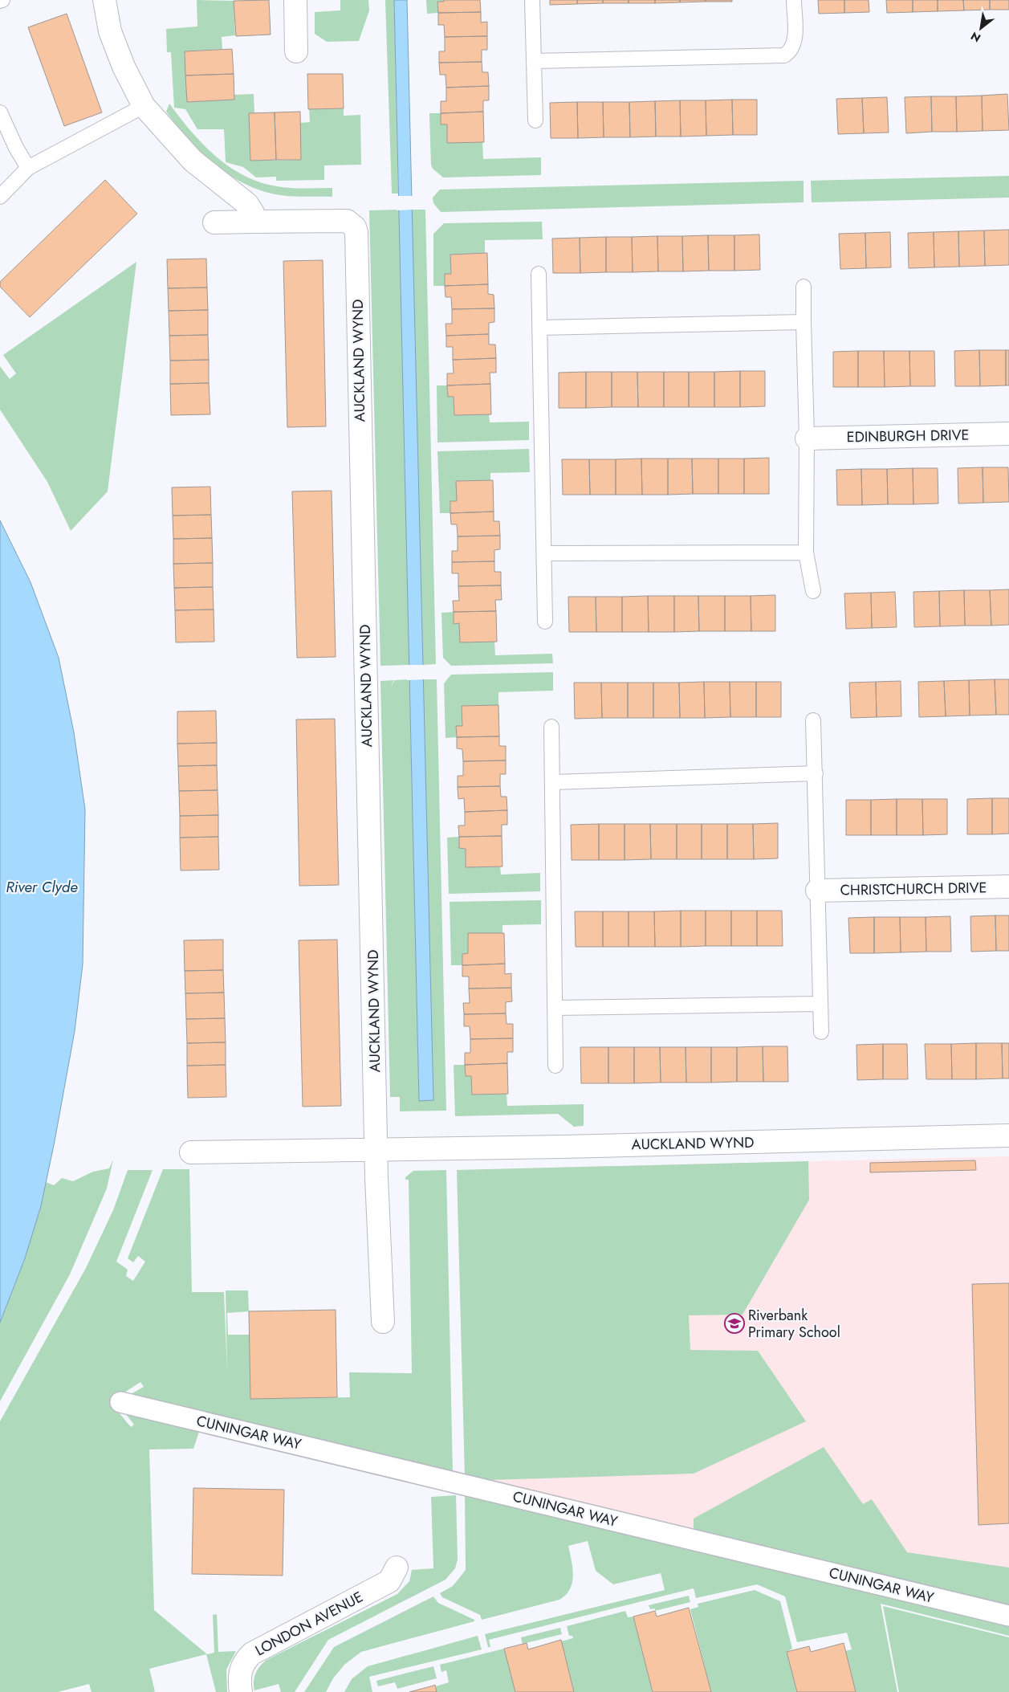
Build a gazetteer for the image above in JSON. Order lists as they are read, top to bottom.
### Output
{
  "streets": {
    "street": [
      "AUCKLAND WYND",
      "EDINBURGH DRIVE",
      "CHRISTCHURCH DRIVE",
      "CUNINGAR WAY",
      "LONDON AVENUE"
    ]
  },
  "water": ["River Clyde"],
  "places": {
    "school or university": ["Riverbank Primary School"]
  },
  "north": "bottom left"
}
